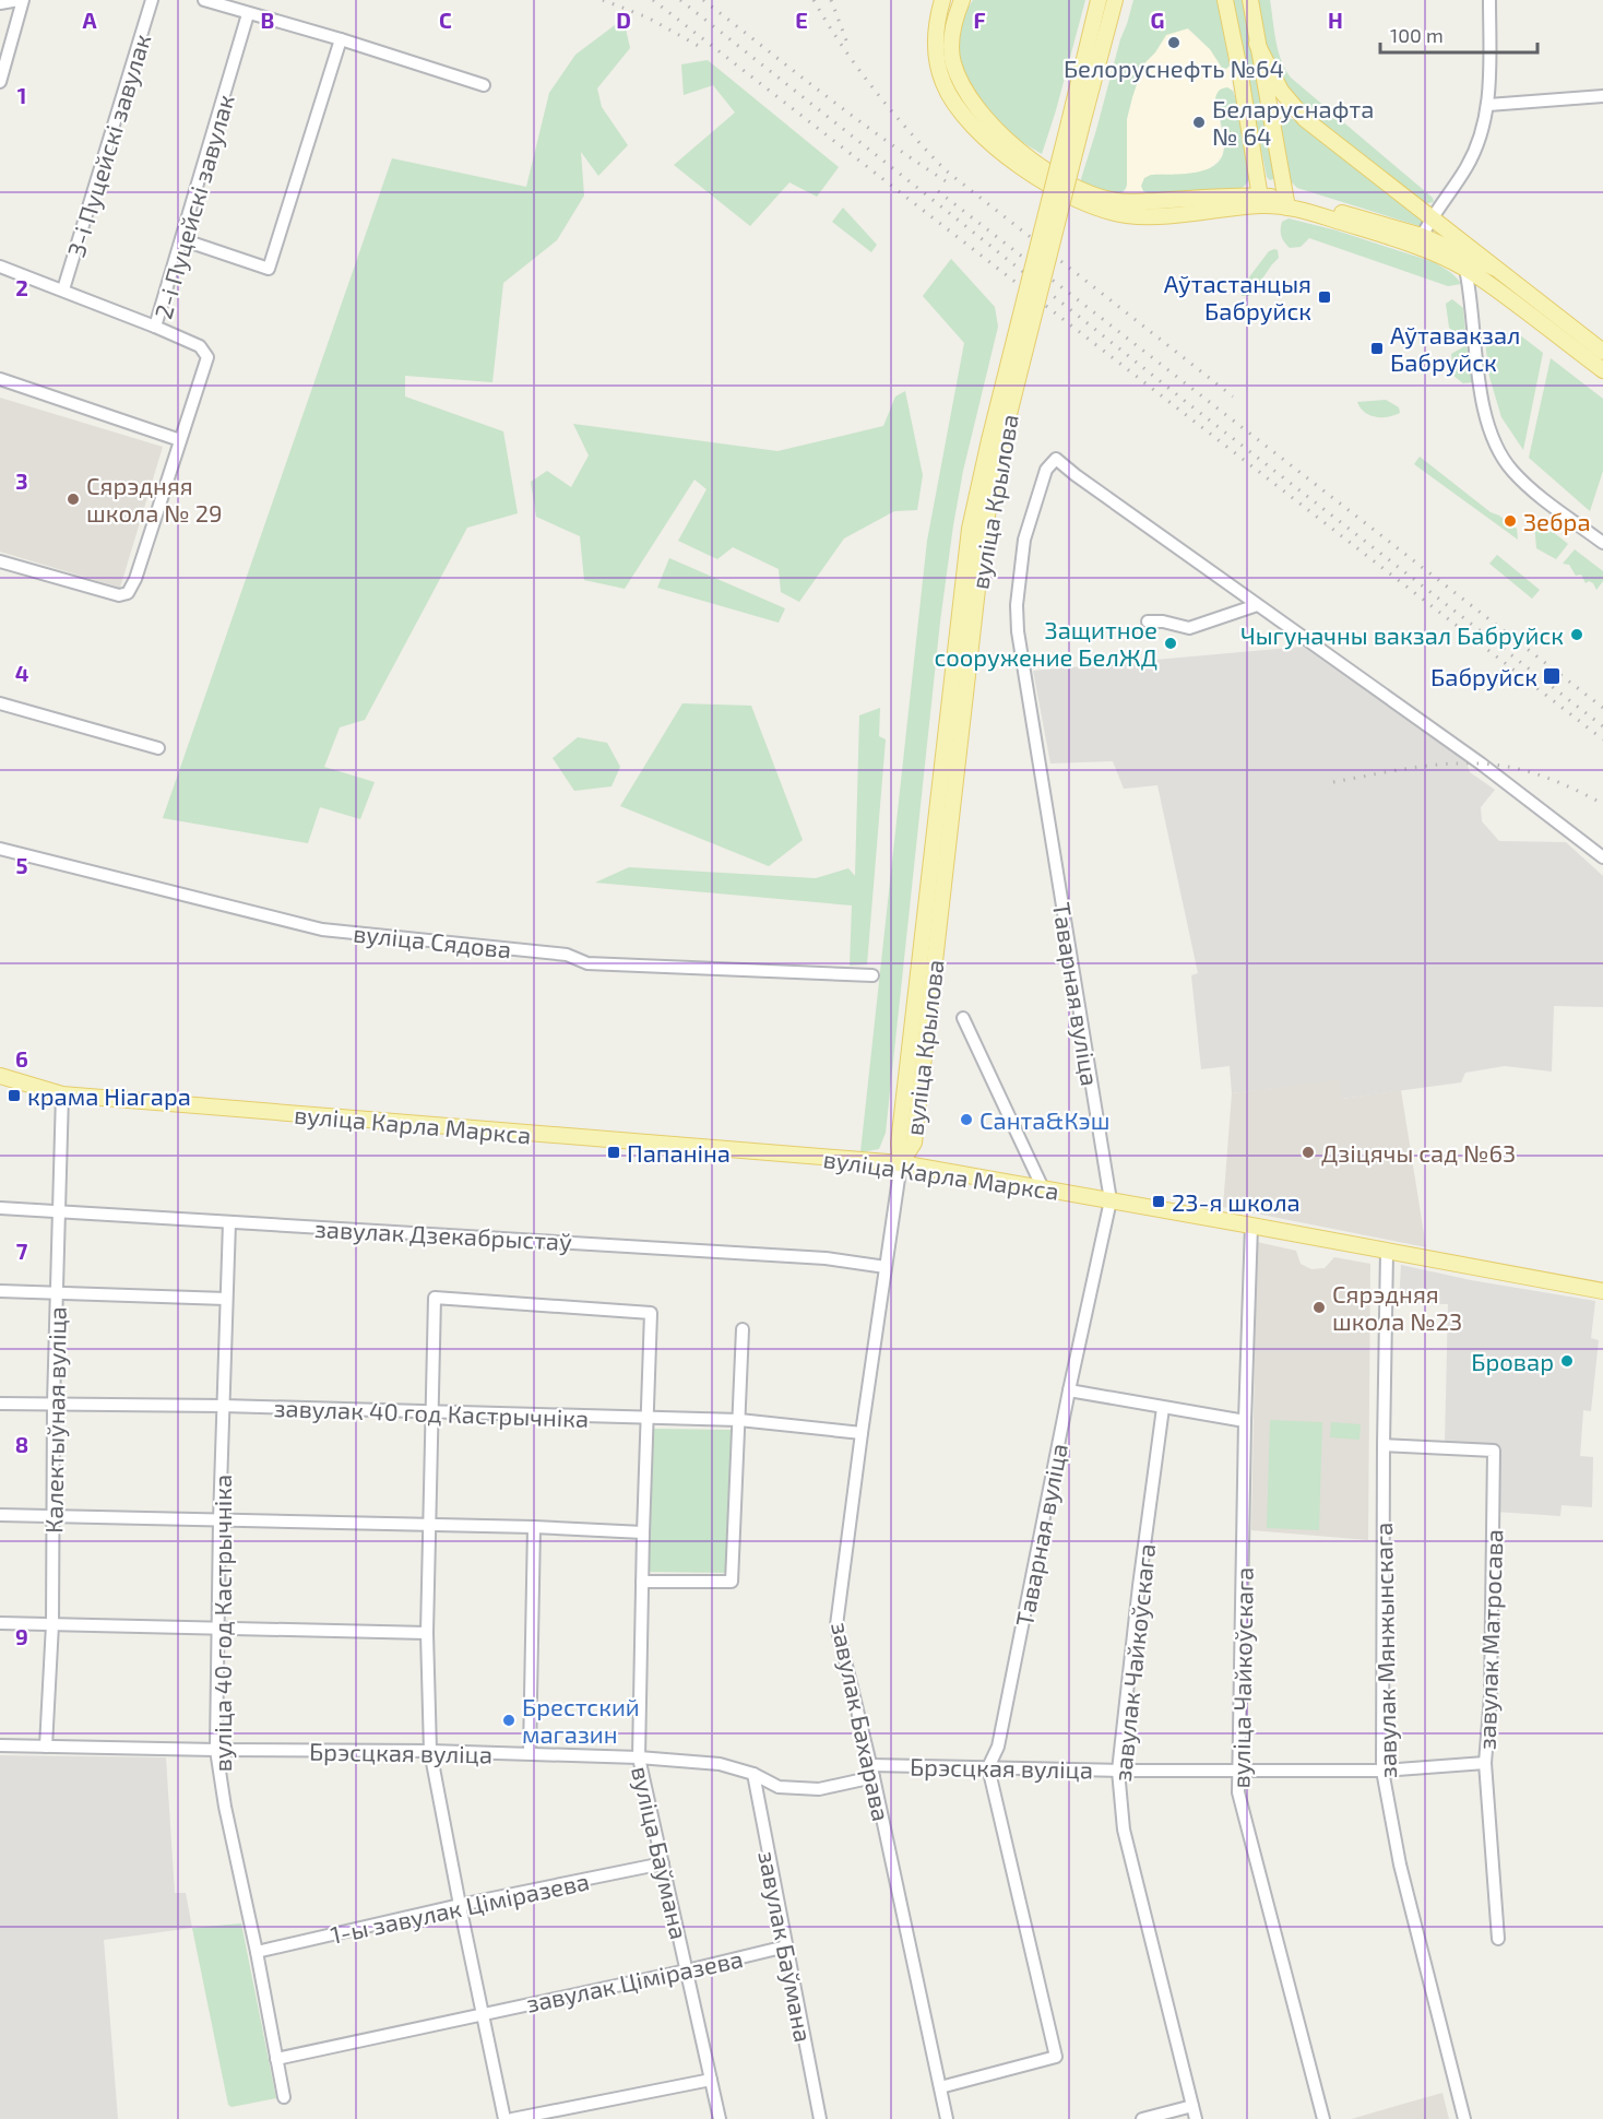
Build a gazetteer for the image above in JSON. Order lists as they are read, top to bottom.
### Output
{
  "streets": {
    "main road": ["вуліца Крылова", "вуліца Карла Маркса"],
    "street": [
      "3-і Пуцейскі завулак",
      "2-і Пуцейскі завулак",
      "вуліца Сядова",
      "Таварная вуліца",
      "завулак Дзекабрыстаў",
      "завулак 40 год Кастрычніка",
      "Калектыўная вуліца",
      "вуліца 40 год Кастрычніка",
      "завулак Матросава",
      "завулак Мянжынскага",
      "завулак Чайкоўскага",
      "вуліца Чайкоўскага",
      "завулак Бахарава",
      "Брэсцкая вуліца",
      "вуліца Баўмана",
      "1-ы завулак Ціміразева",
      "завулак Баўмана",
      "завулак Ціміразева"
    ]
  },
  "crossings": [
    ["вуліца Крылова", "вуліца Карла Маркса"],
    ["вуліца Крылова", "завулак Бахарава"],
    ["Таварная вуліца", "вуліца Карла Маркса"],
    ["Таварная вуліца", "Брэсцкая вуліца"],
    ["вуліца Карла Маркса", "Калектыўная вуліца"],
    ["вуліца Карла Маркса", "завулак Мянжынскага"],
    ["вуліца Карла Маркса", "вуліца Чайкоўскага"],
    ["вуліца Карла Маркса", "завулак Бахарава"],
    ["завулак Дзекабрыстаў", "Калектыўная вуліца"],
    ["завулак Дзекабрыстаў", "вуліца 40 год Кастрычніка"],
    ["завулак Дзекабрыстаў", "завулак Бахарава"],
    ["завулак 40 год Кастрычніка", "Калектыўная вуліца"],
    ["завулак 40 год Кастрычніка", "вуліца 40 год Кастрычніка"],
    ["завулак 40 год Кастрычніка", "завулак Бахарава"],
    ["завулак 40 год Кастрычніка", "вуліца Баўмана"],
    ["Калектыўная вуліца", "Брэсцкая вуліца"],
    ["вуліца 40 год Кастрычніка", "Брэсцкая вуліца"],
    ["вуліца 40 год Кастрычніка", "1-ы завулак Ціміразева"],
    ["вуліца 40 год Кастрычніка", "завулак Ціміразева"],
    ["завулак Матросава", "завулак Мянжынскага"],
    ["завулак Матросава", "Брэсцкая вуліца"],
    ["завулак Мянжынскага", "Брэсцкая вуліца"],
    ["завулак Чайкоўскага", "Брэсцкая вуліца"],
    ["вуліца Чайкоўскага", "Брэсцкая вуліца"],
    ["завулак Бахарава", "Брэсцкая вуліца"],
    ["Брэсцкая вуліца", "вуліца Баўмана"],
    ["Брэсцкая вуліца", "завулак Баўмана"],
    ["вуліца Баўмана", "1-ы завулак Ціміразева"],
    ["вуліца Баўмана", "завулак Ціміразева"],
    ["завулак Баўмана", "завулак Ціміразева"]
  ],
  "places": {
    "other": [
      "Белоруснефть №64",
      "Беларуснафта № 64",
      "Сярэдняя школа № 29",
      "Зебра",
      "Чыгуначны вакзал Бабруйск",
      "Защитное сооружение БелЖД",
      "Санта&Кэш",
      "Дзіцячы сад №63",
      "Сярэдняя школа №23",
      "Бровар",
      "Брестский магазин"
    ],
    "transit": [
      "Аўтастанцыя Бабруйск",
      "Аўтавакзал Бабруйск",
      "Бабруйск",
      "крама Ніагара",
      "Папаніна",
      "23-я школа"
    ]
  },
  "scale_bar": "100 m",
  "grid": {
    "columns": [
      "A",
      "B",
      "C",
      "D",
      "E",
      "F",
      "G",
      "H"
    ],
    "rows": [
      "1",
      "2",
      "3",
      "4",
      "5",
      "6",
      "7",
      "8",
      "9"
    ]
  }
}
